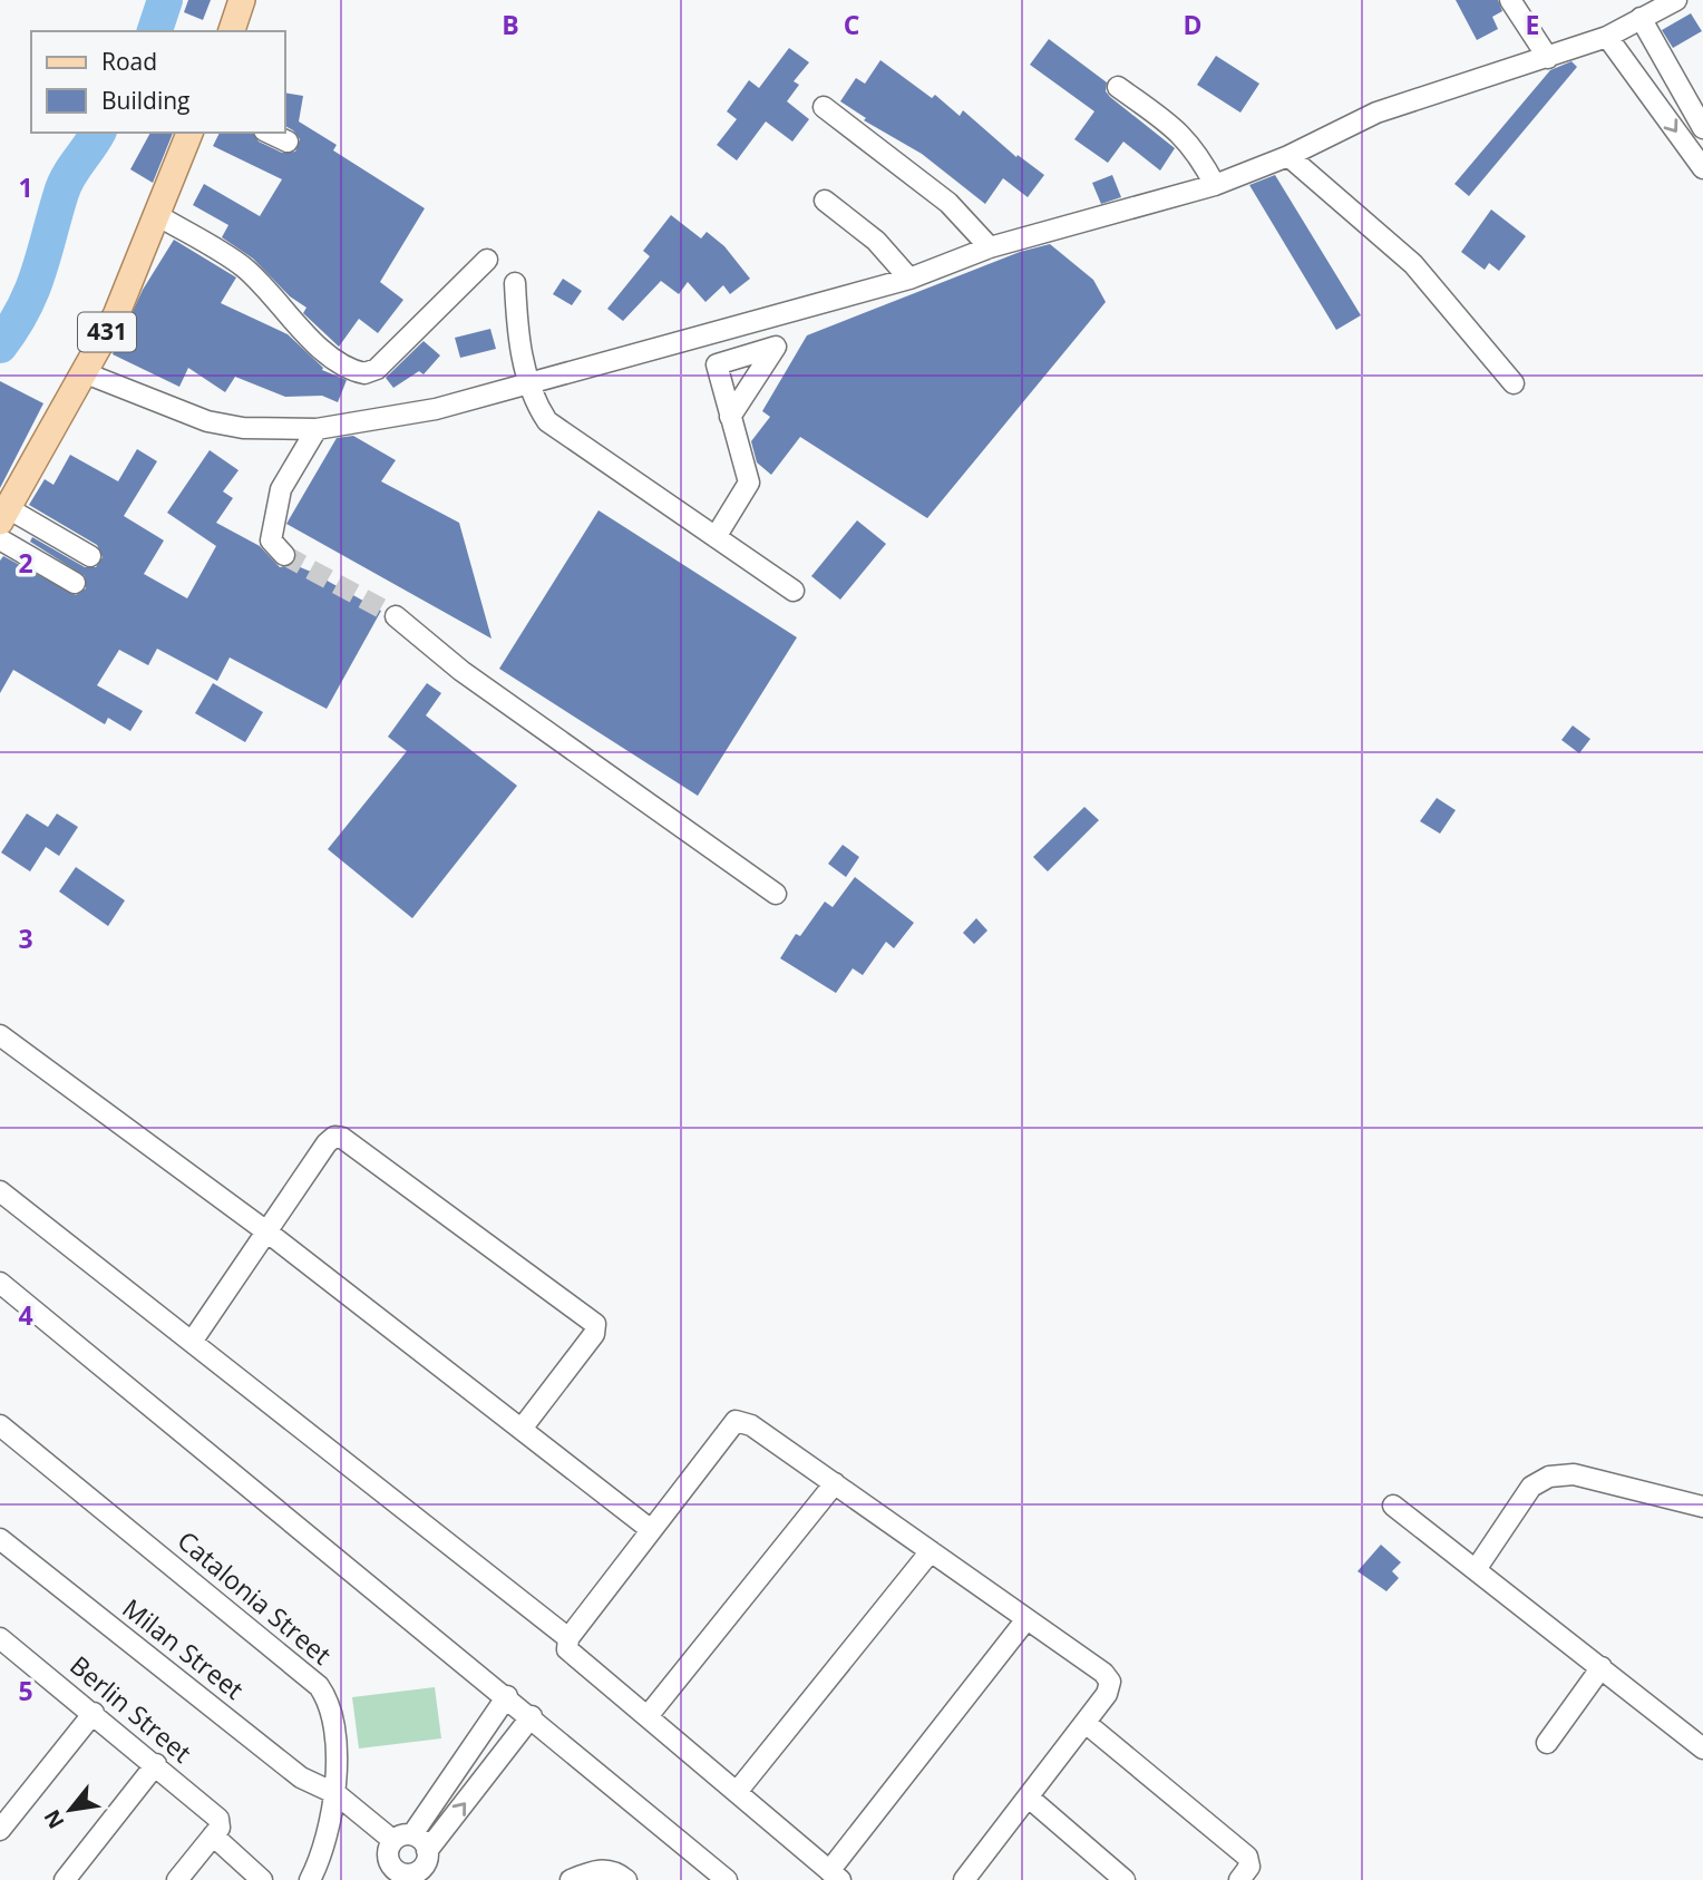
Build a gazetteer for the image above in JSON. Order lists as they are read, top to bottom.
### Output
{
  "streets": {
    "main road": ["431"],
    "street": ["Catalonia Street", "Milan Street", "Berlin Street"]
  },
  "crossings": [
    ["Catalonia Street", "Milan Street"]
  ],
  "legend": ["Road", "Building"],
  "north": "bottom left",
  "grid": {
    "columns": [
      "B",
      "C",
      "D",
      "E"
    ],
    "rows": [
      "1",
      "2",
      "3",
      "4",
      "5"
    ]
  }
}
